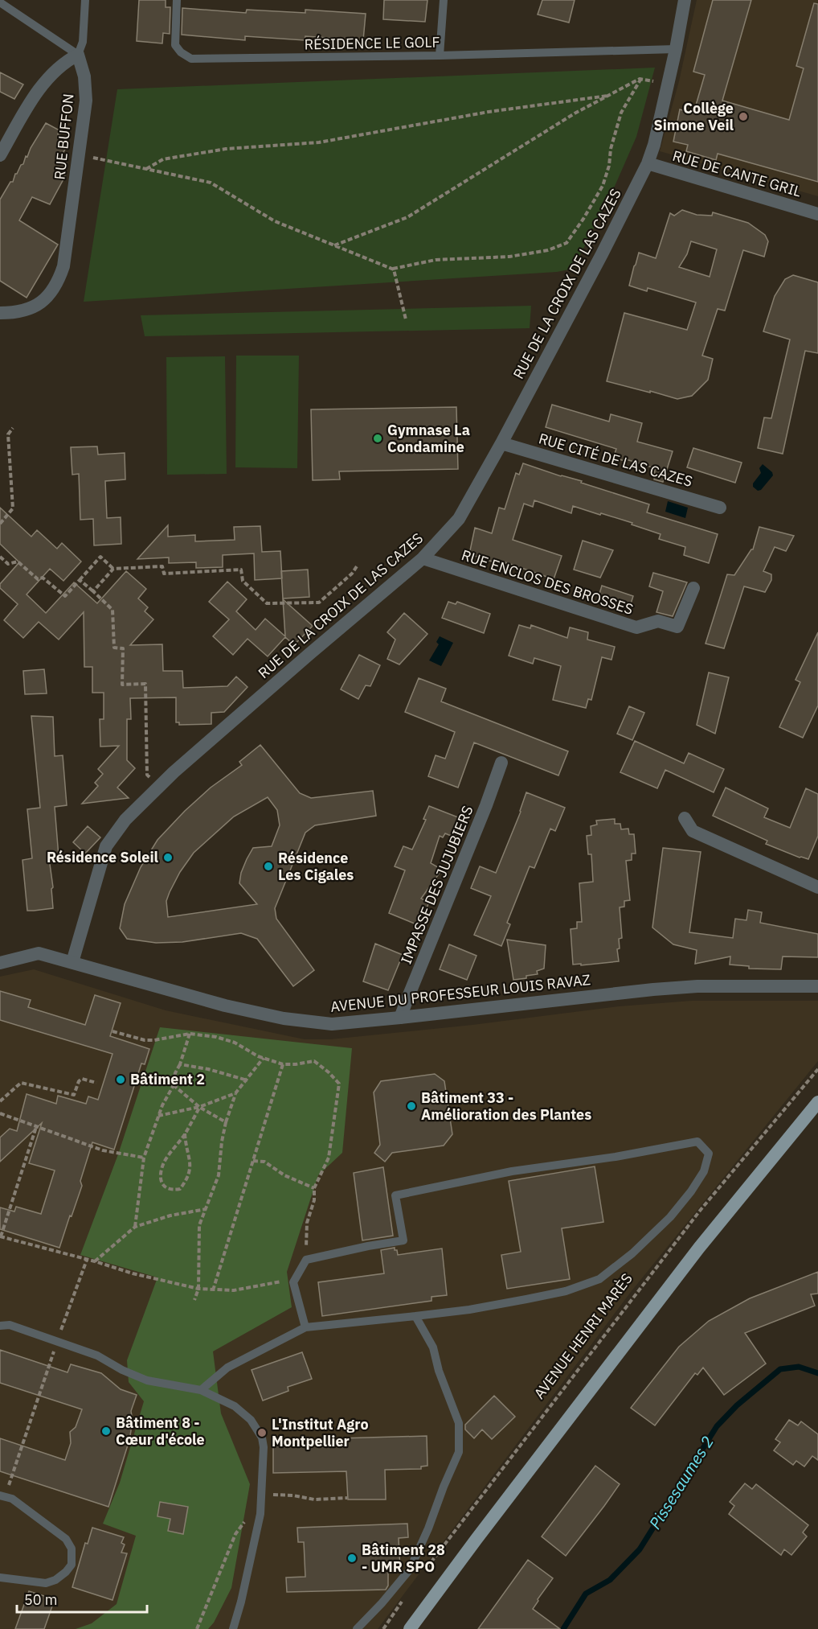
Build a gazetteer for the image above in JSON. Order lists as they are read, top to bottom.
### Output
{
  "streets": {
    "street": [
      "RUE BUFFON",
      "RUE DE CANTE GRIL",
      "RUE DE LA CROIX DE LAS CAZES",
      "RUE CITÉ DE LAS CAZES",
      "RUE ENCLOS DES BROSSES",
      "IMPASSE DES JUJUBIERS",
      "AVENUE DU PROFESSEUR LOUIS RAVAZ"
    ],
    "lane": ["RÉSIDENCE LE GOLF"],
    "path": ["AVENUE HENRI MARÈS"]
  },
  "crossings": [
    ["RÉSIDENCE LE GOLF", "RUE DE LA CROIX DE LAS CAZES"],
    ["RUE DE CANTE GRIL", "RUE DE LA CROIX DE LAS CAZES"],
    ["RUE DE LA CROIX DE LAS CAZES", "RUE CITÉ DE LAS CAZES"],
    ["RUE DE LA CROIX DE LAS CAZES", "RUE ENCLOS DES BROSSES"],
    ["RUE DE LA CROIX DE LAS CAZES", "AVENUE DU PROFESSEUR LOUIS RAVAZ"],
    ["IMPASSE DES JUJUBIERS", "AVENUE DU PROFESSEUR LOUIS RAVAZ"]
  ],
  "water": ["Pissesaumes 2"],
  "places": [
    "Collège Simone Veil",
    "Gymnase La Condamine",
    "Résidence Soleil",
    "Résidence Les Cigales",
    "Bâtiment 2",
    "Bâtiment 33 - Amélioration des Plantes",
    "Bâtiment 8 - Cœur d'école",
    "L'Institut Agro Montpellier",
    "Bâtiment 28 - UMR SPO"
  ],
  "scale_bar": "50 m"
}
